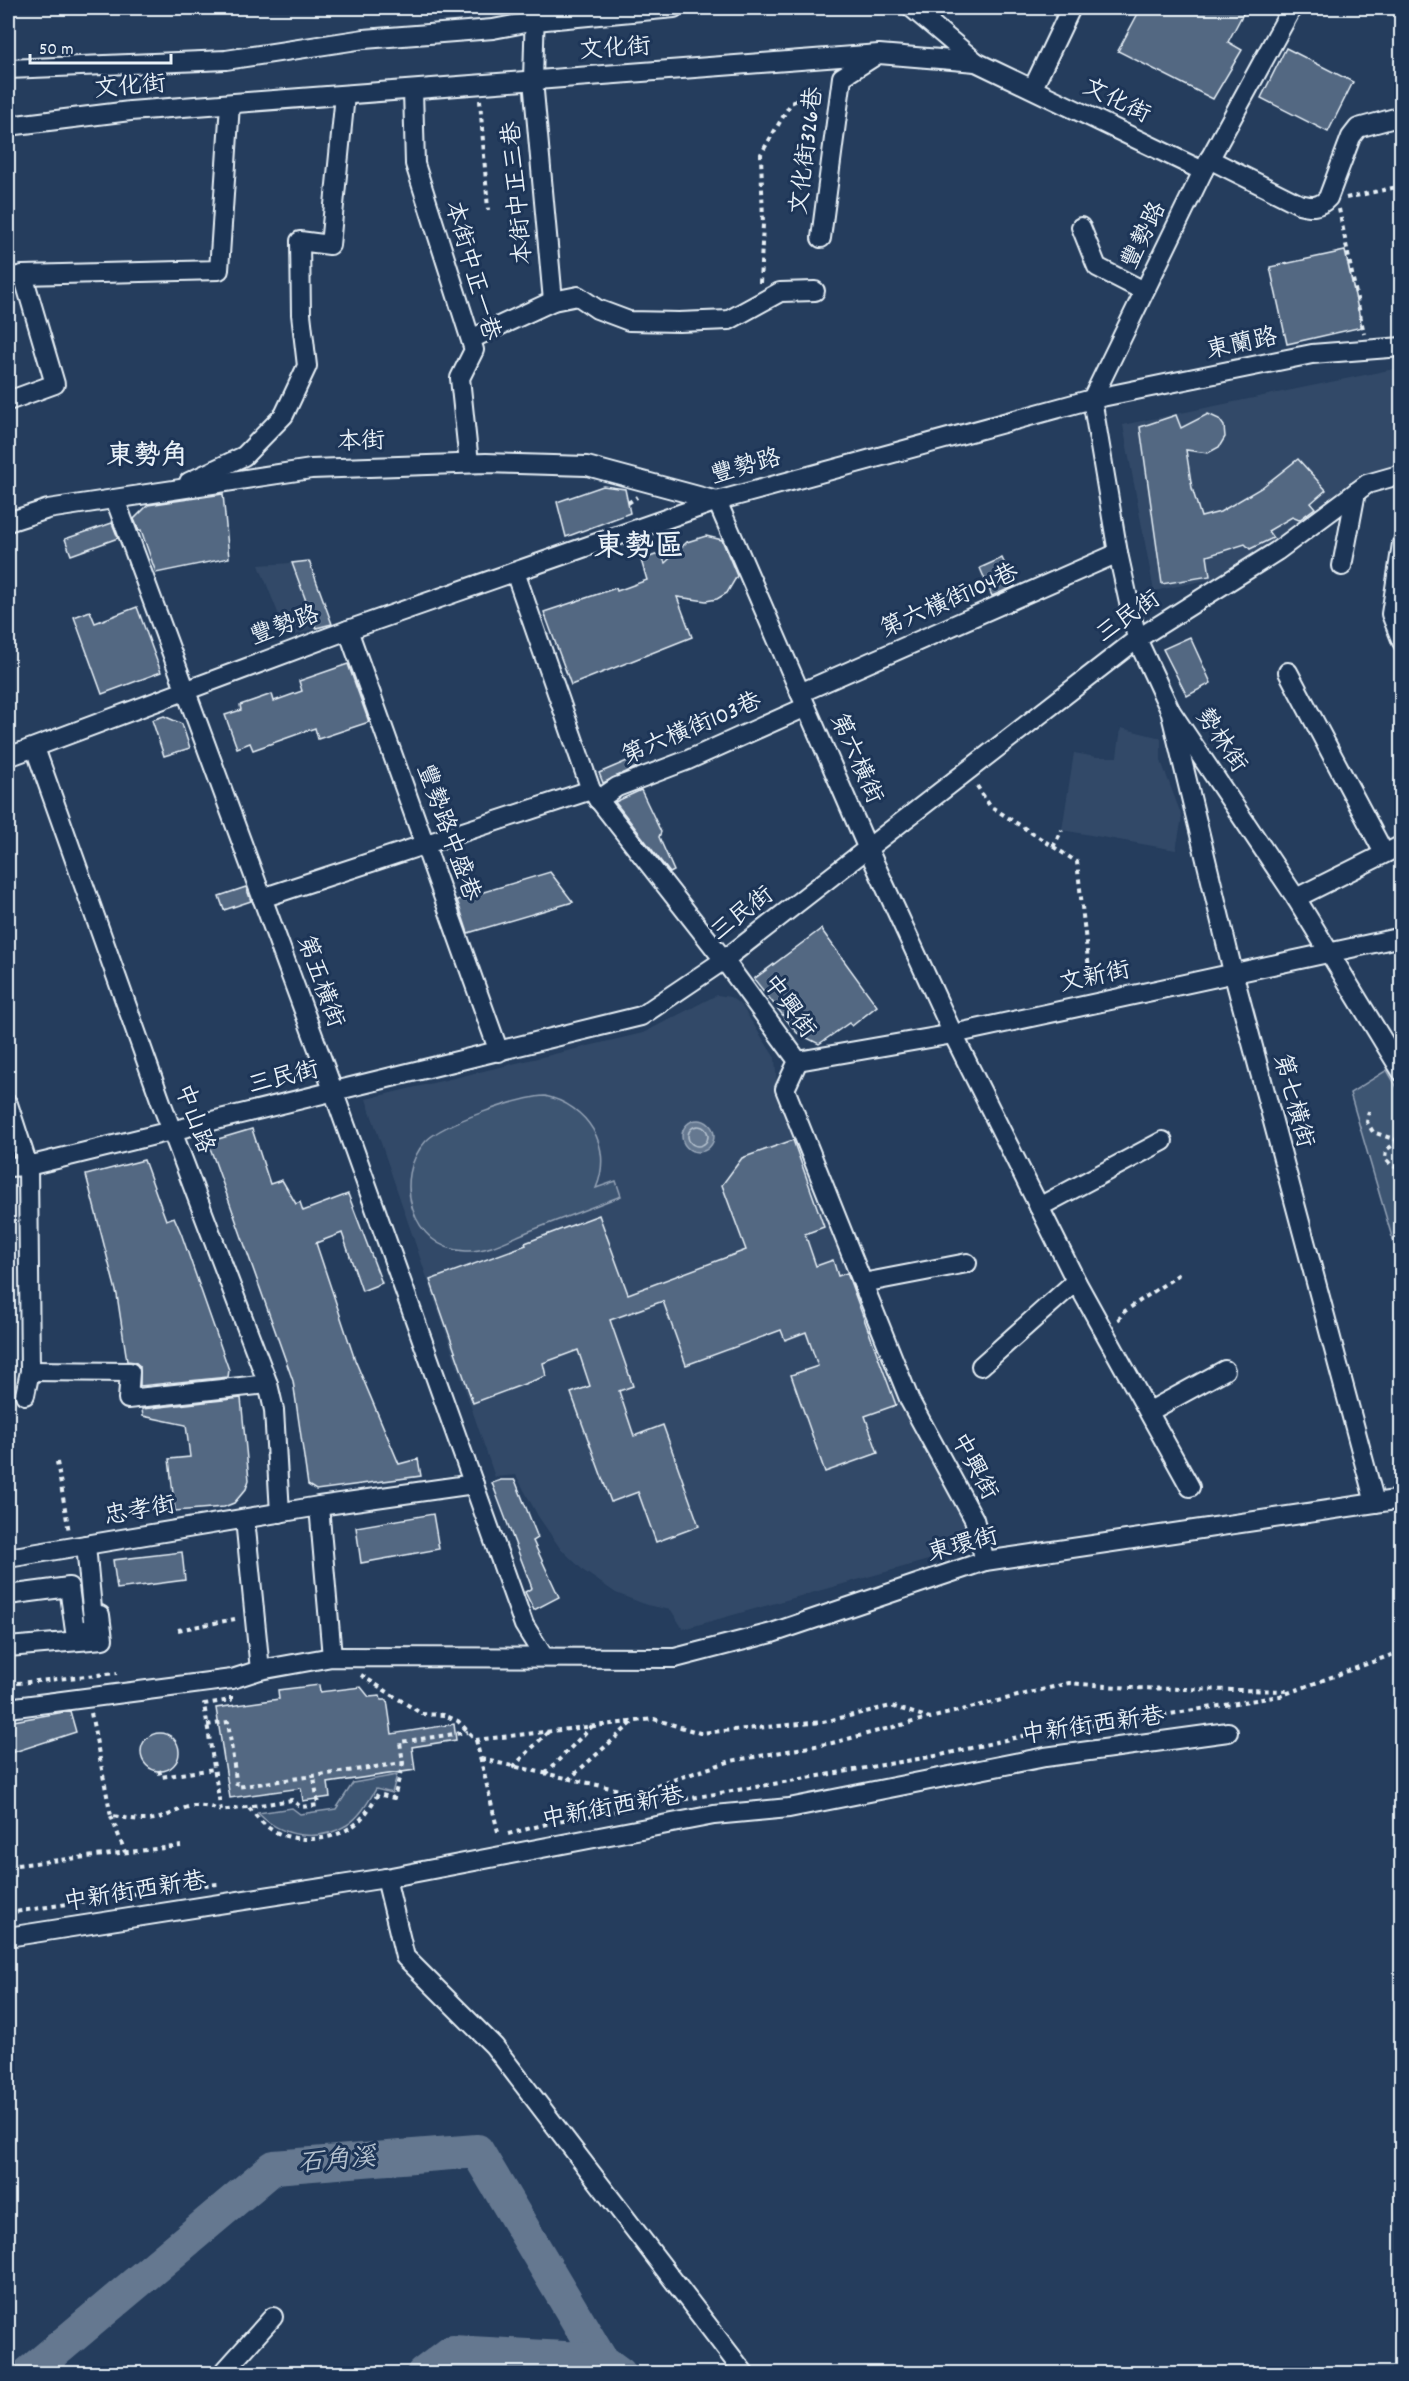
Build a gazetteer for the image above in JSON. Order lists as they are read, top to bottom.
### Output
{
  "streets": {
    "street": [
      "文化街",
      "文化街326巷",
      "本街中正三巷",
      "豐勢路",
      "本街中正一巷",
      "東蘭路",
      "本街",
      "第六橫街104巷",
      "三民街",
      "第六橫街103巷",
      "勢林街",
      "第六橫街",
      "豐勢路中盛巷",
      "文新街",
      "第五橫街",
      "中興街",
      "第七橫街",
      "中山路",
      "忠孝街",
      "東環街",
      "中新街西新巷"
    ]
  },
  "crossings": [
    ["文化街", "文化街326巷"],
    ["文化街", "本街中正三巷"],
    ["文化街", "豐勢路"],
    ["文化街", "本街中正一巷"],
    ["豐勢路", "東蘭路"],
    ["豐勢路", "本街"],
    ["豐勢路", "勢林街"],
    ["豐勢路", "第六橫街"],
    ["豐勢路", "豐勢路中盛巷"],
    ["豐勢路", "第五橫街"],
    ["豐勢路", "中興街"],
    ["豐勢路", "中山路"],
    ["本街中正一巷", "本街"],
    ["東蘭路", "勢林街"],
    ["本街", "第六橫街"],
    ["本街", "第五橫街"],
    ["第六橫街104巷", "第六橫街103巷"],
    ["第六橫街104巷", "勢林街"],
    ["第六橫街104巷", "第六橫街"],
    ["三民街", "勢林街"],
    ["三民街", "第六橫街"],
    ["三民街", "豐勢路中盛巷"],
    ["三民街", "第五橫街"],
    ["三民街", "中興街"],
    ["三民街", "中山路"],
    ["第六橫街103巷", "第六橫街"],
    ["第六橫街103巷", "豐勢路中盛巷"],
    ["第六橫街103巷", "第五橫街"],
    ["第六橫街103巷", "中興街"],
    ["勢林街", "文新街"],
    ["勢林街", "第七橫街"],
    ["第六橫街", "文新街"],
    ["文新街", "中興街"],
    ["文新街", "第七橫街"],
    ["中興街", "東環街"],
    ["第七橫街", "東環街"],
    ["中山路", "忠孝街"]
  ],
  "districts": ["東勢角", "東勢區"],
  "water": ["石角溪"],
  "scale_bar": "50 m"
}
